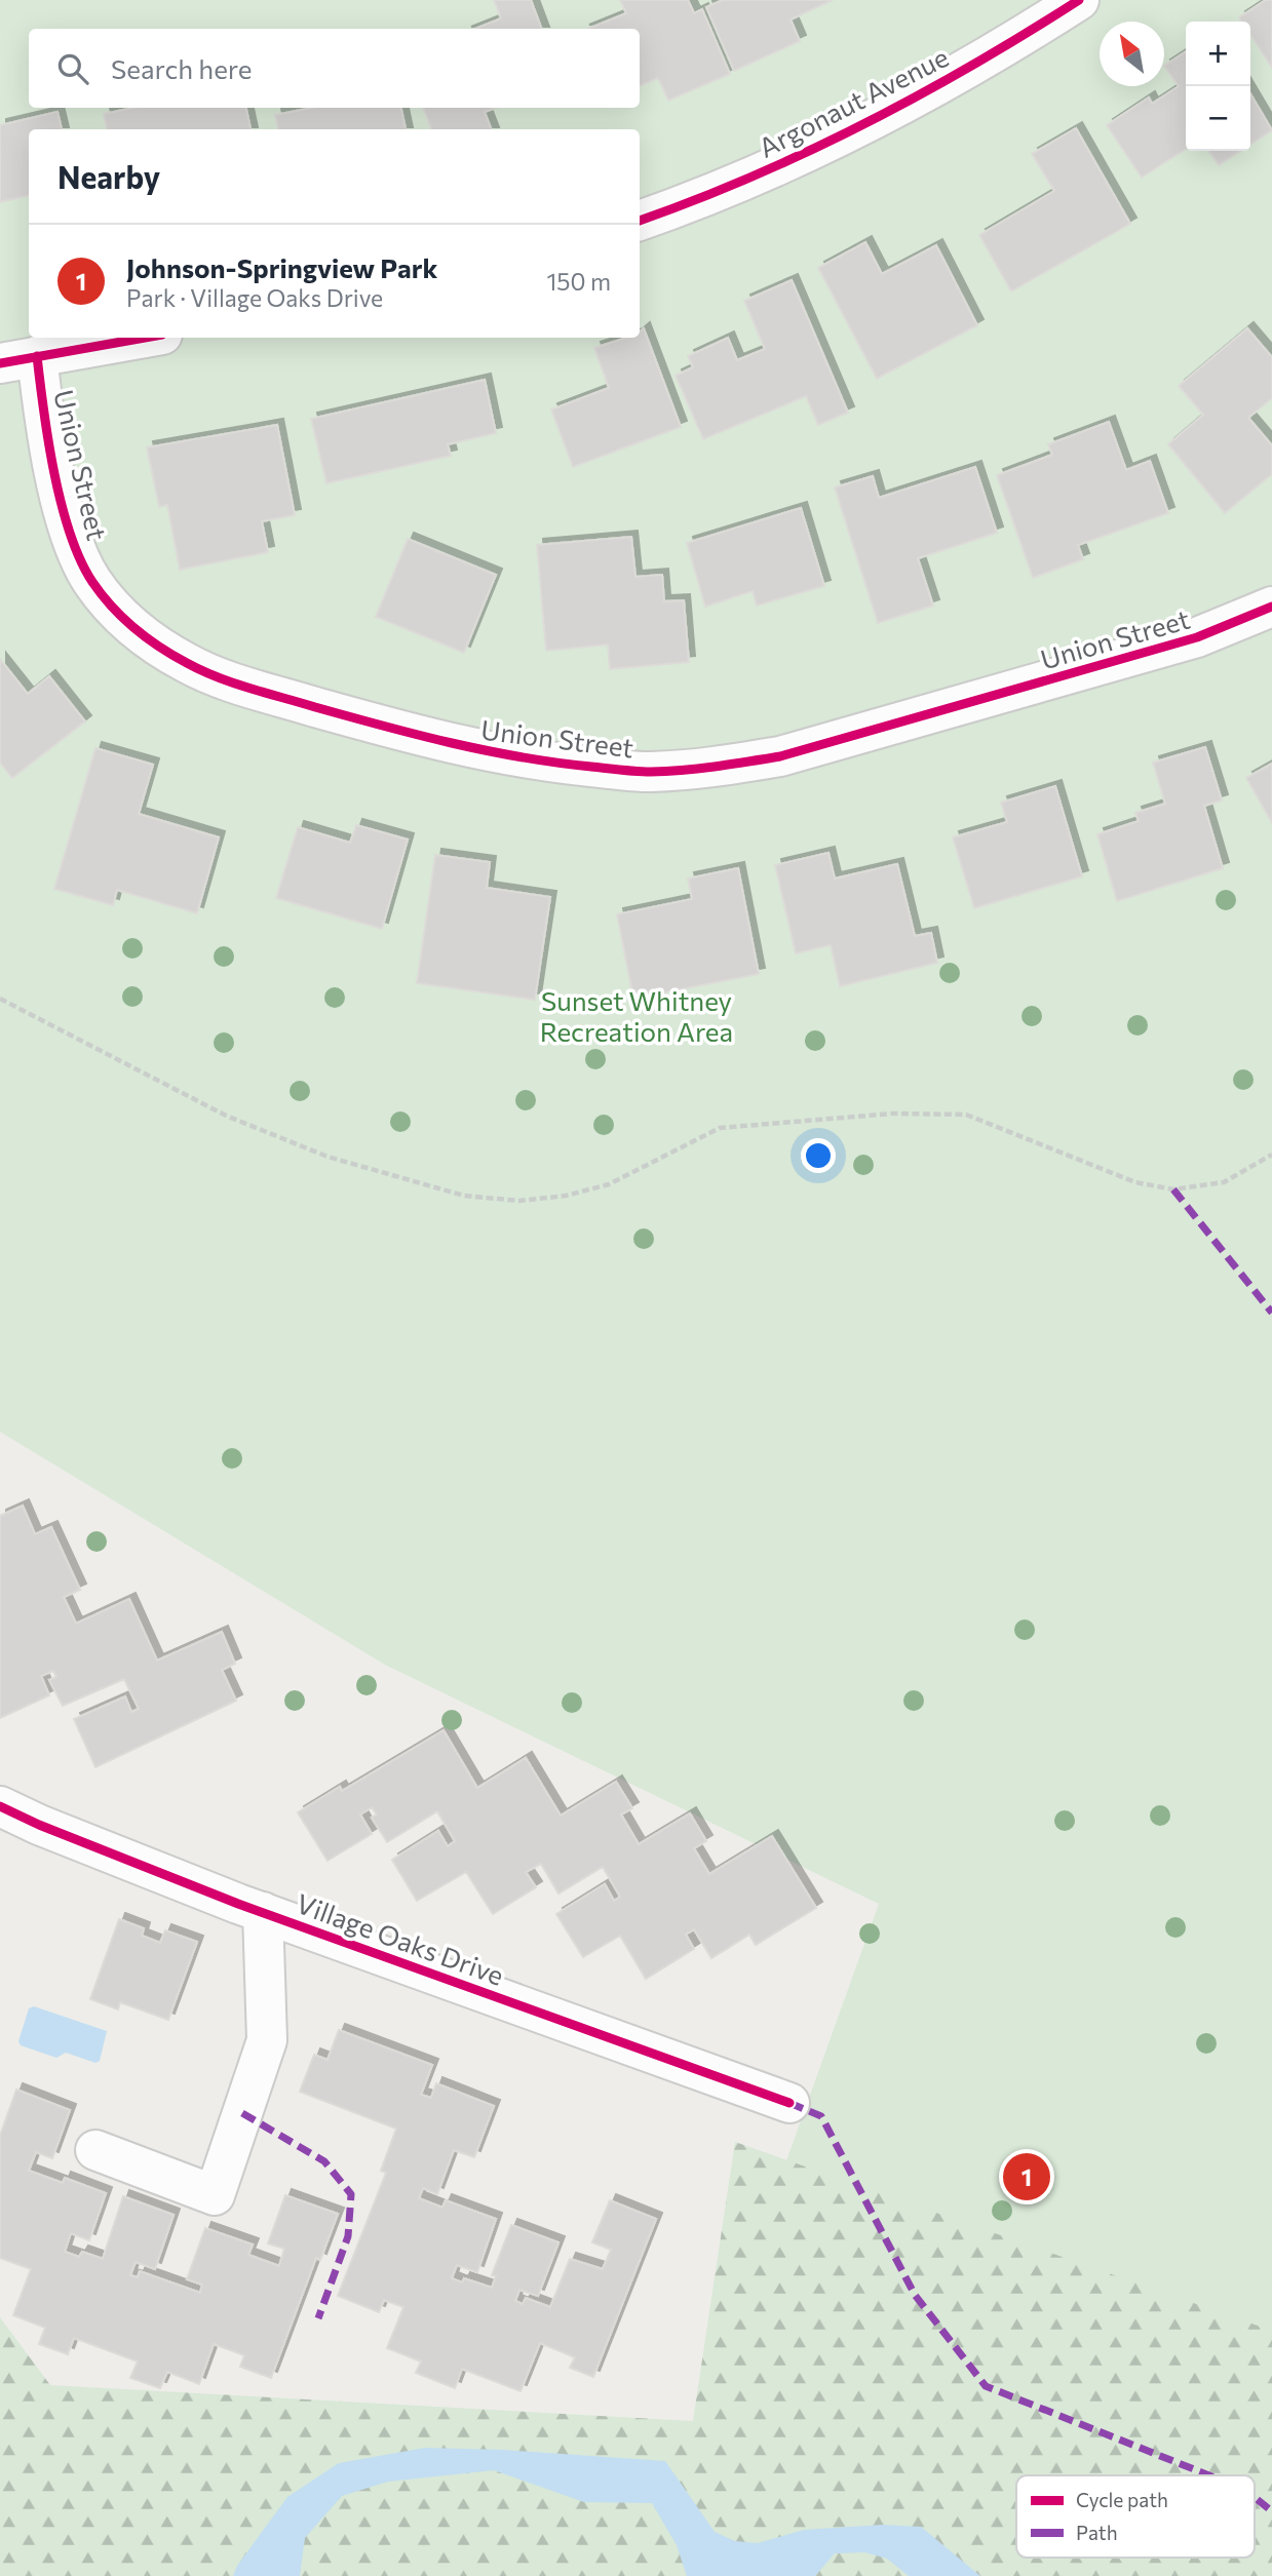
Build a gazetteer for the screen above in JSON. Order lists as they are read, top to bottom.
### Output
{
  "streets": {
    "street": ["Argonaut Avenue", "Union Street", "Village Oaks Drive"]
  },
  "parks": ["Sunset Whitney Recreation Area"],
  "legend": ["Cycle path", "Path"],
  "north": "top left",
  "page": {
    "map_buttons": ["+", "−"],
    "search": "Search here",
    "heading": "Nearby",
    "list": [
      {
        "mark": "1",
        "name": "Johnson-Springview Park",
        "note": "Park · Village Oaks Drive",
        "value": "150 m"
      }
    ],
    "pins": "1"
  }
}
